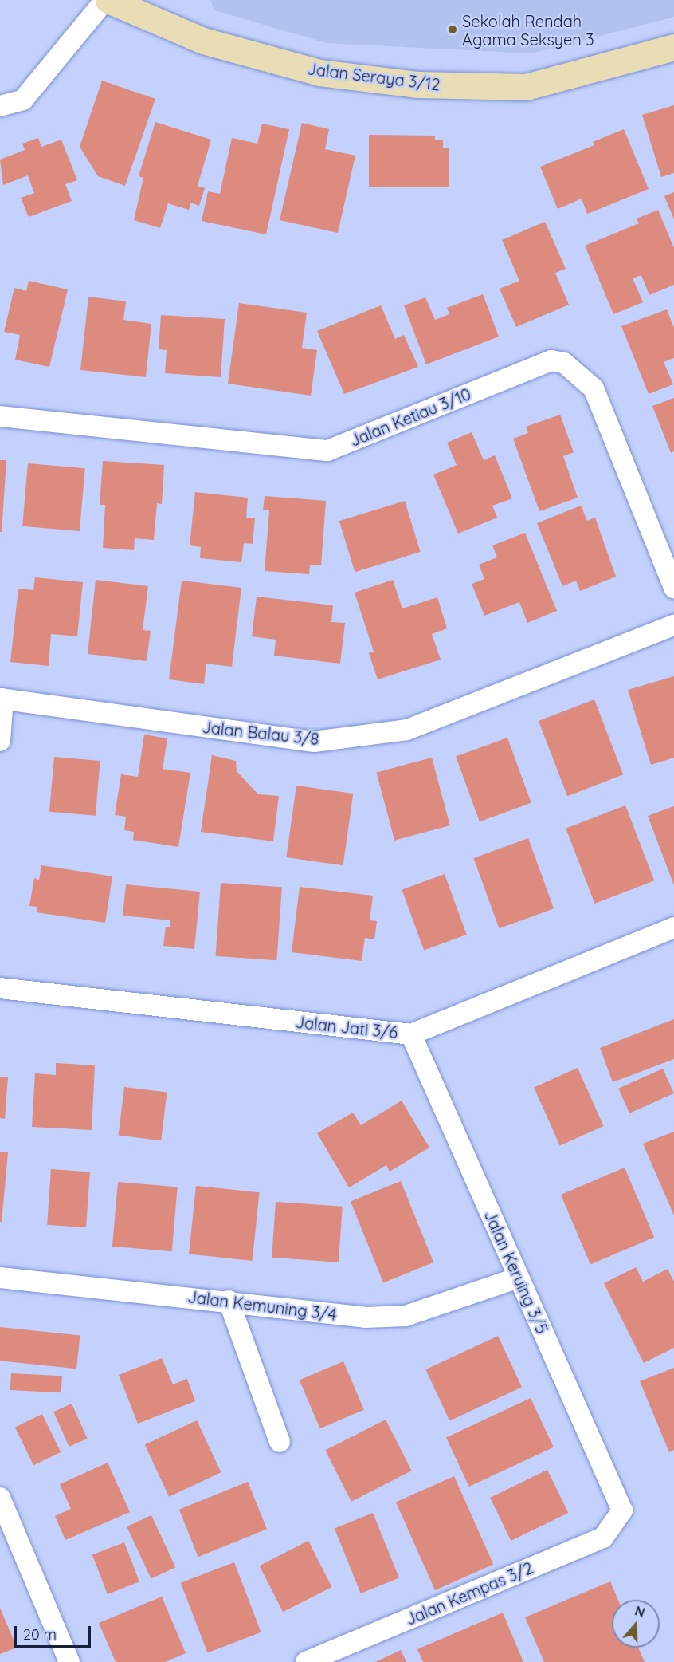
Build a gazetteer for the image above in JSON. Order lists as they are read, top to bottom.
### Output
{
  "streets": {
    "street": [
      "Jalan Seraya 3/12",
      "Jalan Ketiau 3/10",
      "Jalan Balau 3/8",
      "Jalan Jati 3/6",
      "Jalan Keruing 3/5",
      "Jalan Kemuning 3/4",
      "Jalan Kempas 3/2"
    ]
  },
  "crossings": [
    ["Jalan Jati 3/6", "Jalan Keruing 3/5"],
    ["Jalan Keruing 3/5", "Jalan Kemuning 3/4"],
    ["Jalan Keruing 3/5", "Jalan Kempas 3/2"]
  ],
  "places": ["Sekolah Rendah Agama Seksyen 3"],
  "scale_bar": "20 m",
  "north": "top"
}
